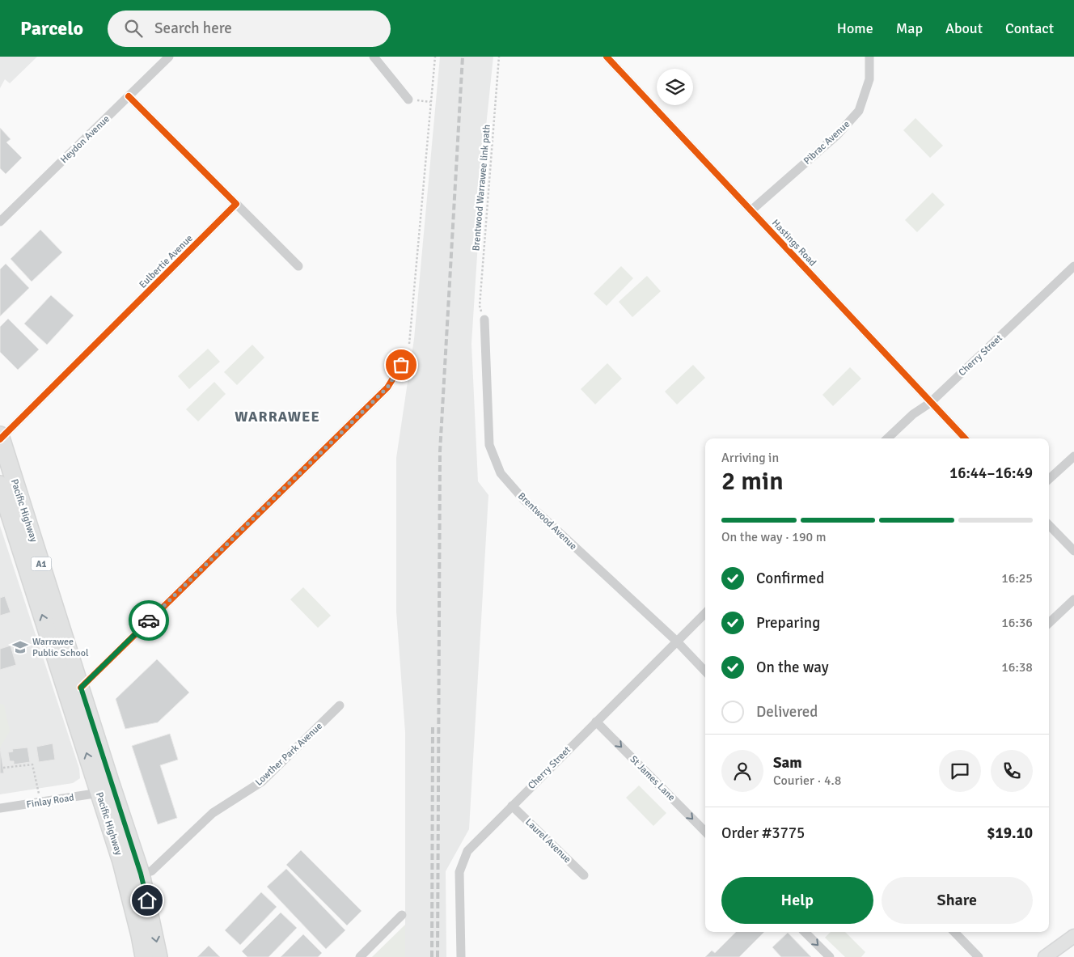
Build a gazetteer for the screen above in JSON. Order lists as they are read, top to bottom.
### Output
{
  "streets": {
    "highway": ["Pacific Highway", "A1"],
    "street": [
      "Heydon Avenue",
      "Pibrac Avenue",
      "Hastings Road",
      "Eulbertie Avenue",
      "Cherry Street",
      "Brentwood Avenue",
      "Lowther Park Avenue",
      "St James Lane",
      "Finlay Road",
      "Laurel Avenue"
    ],
    "path": ["Brentwood Warrawee link path"]
  },
  "crossings": [
    ["Pibrac Avenue", "Hastings Road"],
    ["Brentwood Warrawee link path", "Brentwood Avenue"],
    ["Hastings Road", "Cherry Street"],
    ["Eulbertie Avenue", "Pacific Highway"],
    ["Cherry Street", "Brentwood Avenue"],
    ["Cherry Street", "St James Lane"],
    ["Cherry Street", "Laurel Avenue"],
    ["Pacific Highway", "Lowther Park Avenue"],
    ["Pacific Highway", "Finlay Road"]
  ],
  "one_way": ["St James Lane"],
  "districts": ["WARRAWEE"],
  "places": {
    "school or university": ["Warrawee Public School"]
  },
  "page": {
    "header": "Parcelo",
    "search": "Search here",
    "nav": [
      "Home",
      "Map",
      "About",
      "Contact"
    ],
    "heading": ["2 min", "Arriving in", "16:44–16:49"],
    "panel": [
      "Sam",
      "Courier · 4.8",
      "Order #3775",
      "$19.10"
    ],
    "bar": "On the way · 190 m",
    "list": [
      ["Confirmed", "16:25"],
      ["Preparing", "16:36"],
      ["On the way", "16:38"],
      "Delivered"
    ],
    "buttons": ["Help", "Share"]
  }
}
